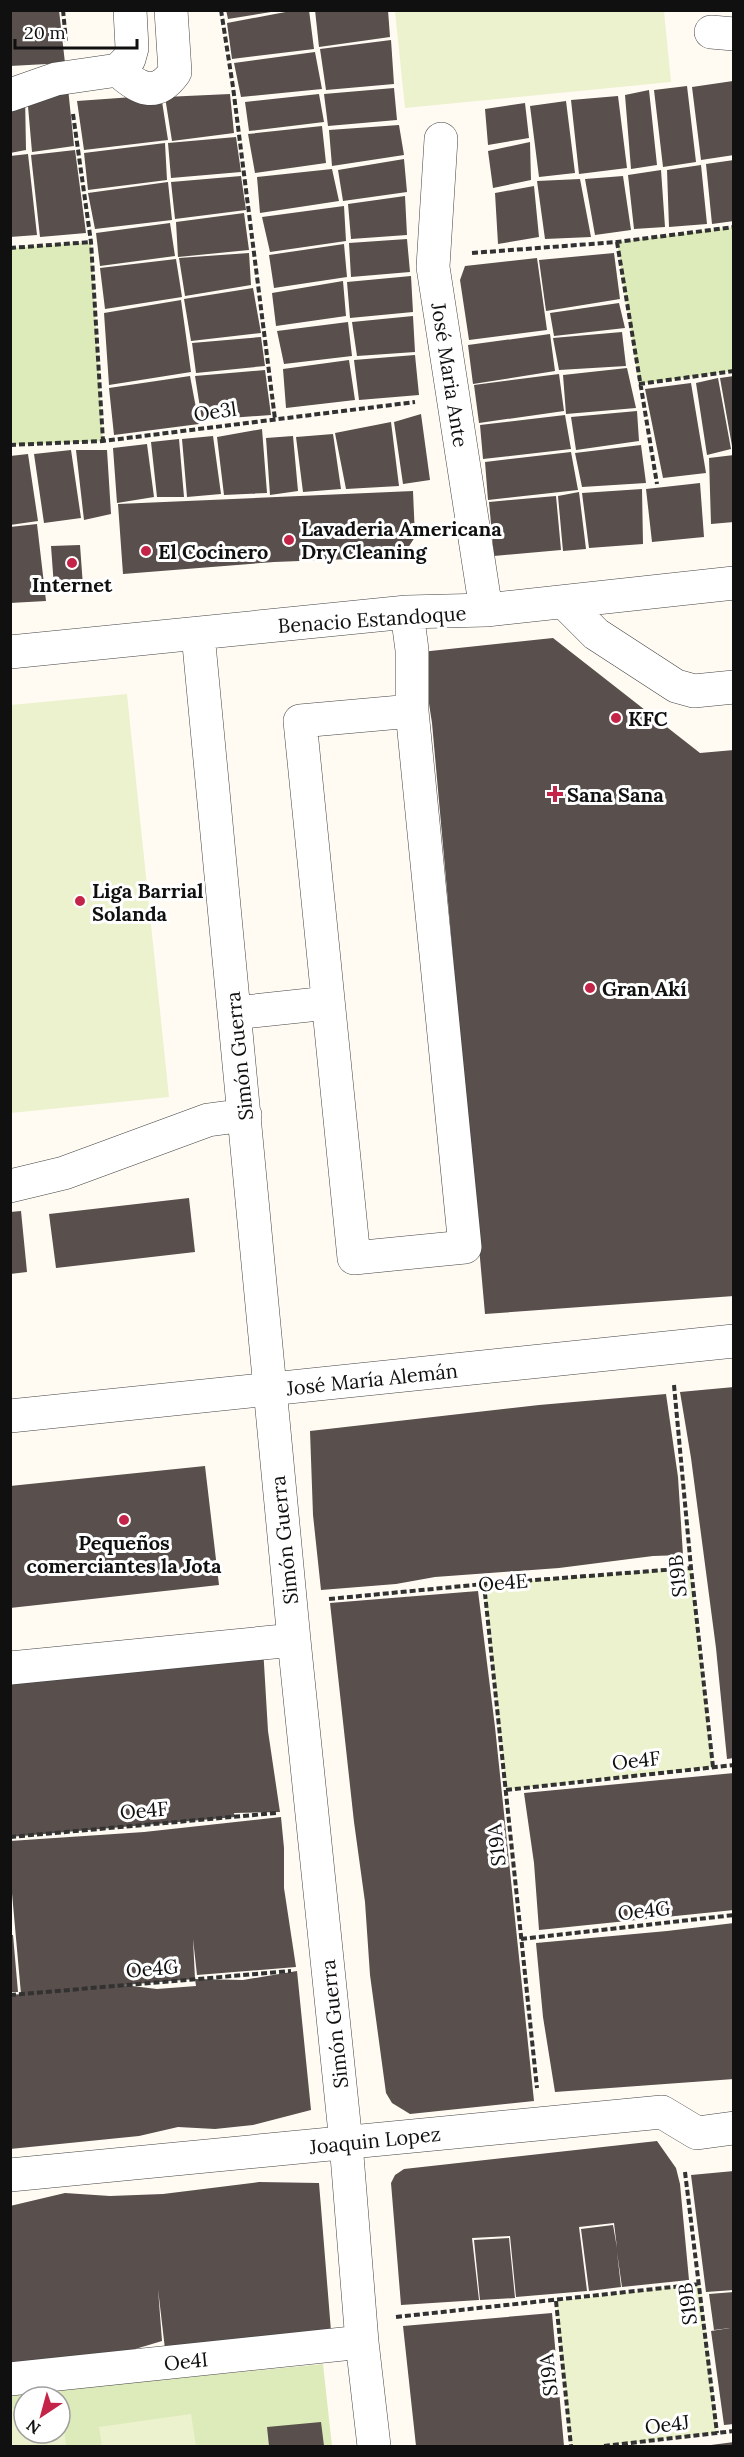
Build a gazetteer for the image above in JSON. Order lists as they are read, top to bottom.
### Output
{
  "streets": {
    "street": [
      "José Maria Ante",
      "Benacio Estandoque",
      "Simón Guerra",
      "José María Alemán",
      "Joaquin Lopez",
      "Oe4I"
    ],
    "path": [
      "Oe3l",
      "S19B",
      "Oe4E",
      "Oe4F",
      "S19A",
      "Oe4G",
      "Oe4J"
    ]
  },
  "crossings": [
    ["José Maria Ante", "Benacio Estandoque"],
    ["Benacio Estandoque", "Simón Guerra"],
    ["Simón Guerra", "José María Alemán"],
    ["Simón Guerra", "Joaquin Lopez"],
    ["Simón Guerra", "Oe4I"],
    ["S19B", "Oe4E"],
    ["S19B", "Oe4F"],
    ["S19B", "Oe4J"],
    ["Oe4E", "S19A"],
    ["Oe4F", "S19A"],
    ["S19A", "Oe4G"]
  ],
  "places": {
    "other": [
      "Lavaderia Americana Dry Cleaning",
      "El Cocinero",
      "Internet",
      "KFC",
      "Liga Barrial Solanda",
      "Gran Akí",
      "Pequeños comerciantes la Jota"
    ],
    "health": ["Sana Sana"]
  },
  "scale_bar": "20 m",
  "north": "bottom left"
}
